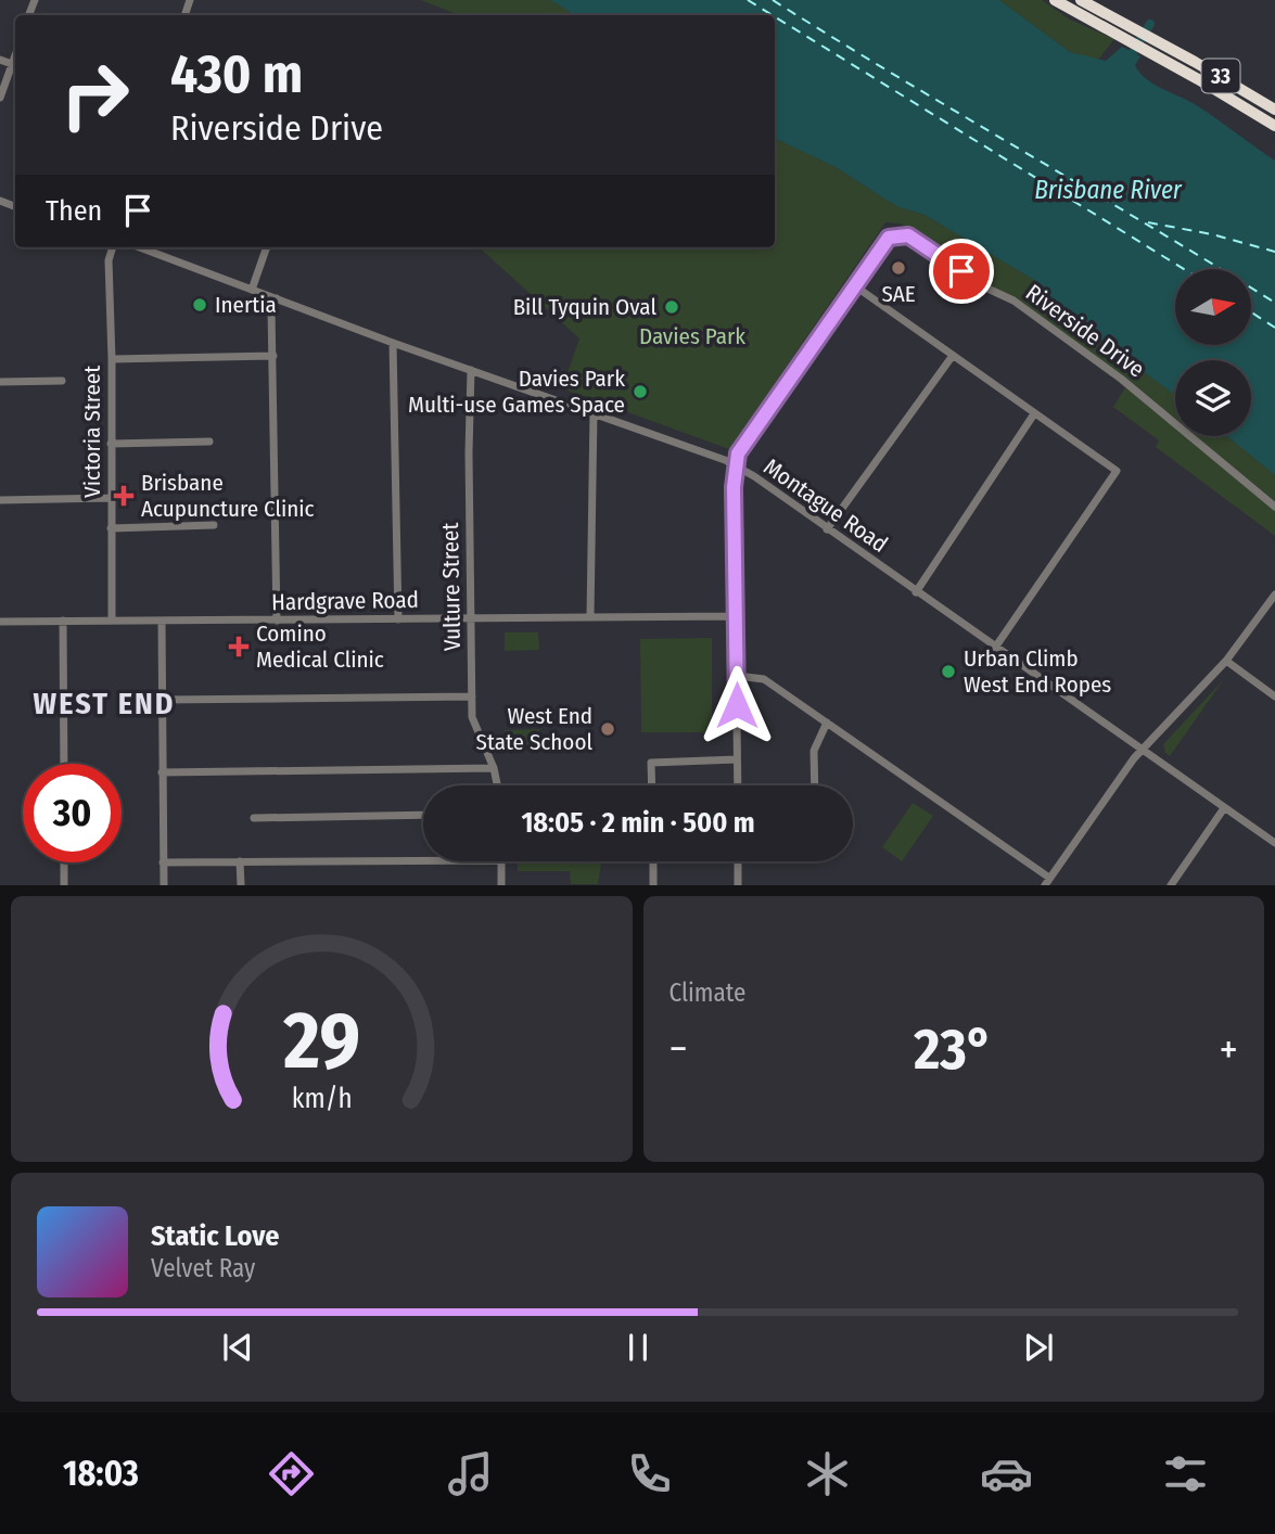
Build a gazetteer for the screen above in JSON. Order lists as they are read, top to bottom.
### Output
{
  "streets": {
    "highway": ["33"],
    "street": [
      "Riverside Drive",
      "Victoria Street",
      "Montague Road",
      "Vulture Street",
      "Hardgrave Road"
    ]
  },
  "crossings": [
    ["Victoria Street", "Hardgrave Road"],
    ["Montague Road", "Vulture Street"],
    ["Vulture Street", "Hardgrave Road"]
  ],
  "districts": ["WEST END"],
  "water": ["Brisbane River"],
  "parks": ["Davies Park"],
  "places": {
    "other": [
      "SAE",
      "Inertia",
      "Bill Tyquin Oval",
      "Davies Park Multi-use Games Space",
      "Urban Climb West End Ropes",
      "West End State School"
    ],
    "health": ["Brisbane Acupuncture Clinic", "Comino Medical Clinic"]
  },
  "north": "right",
  "page": {
    "turn": ["430 m", "Riverside Drive"],
    "then": "Then",
    "limit": "30",
    "trip": "18:05 · 2 min · 500 m",
    "tile": "Climate",
    "heat": ["−", "23°", "+"],
    "song": ["Static Love", "Velvet Ray"],
    "tabs": "18:03",
    "gauge": ["29", "km/h"]
  }
}
